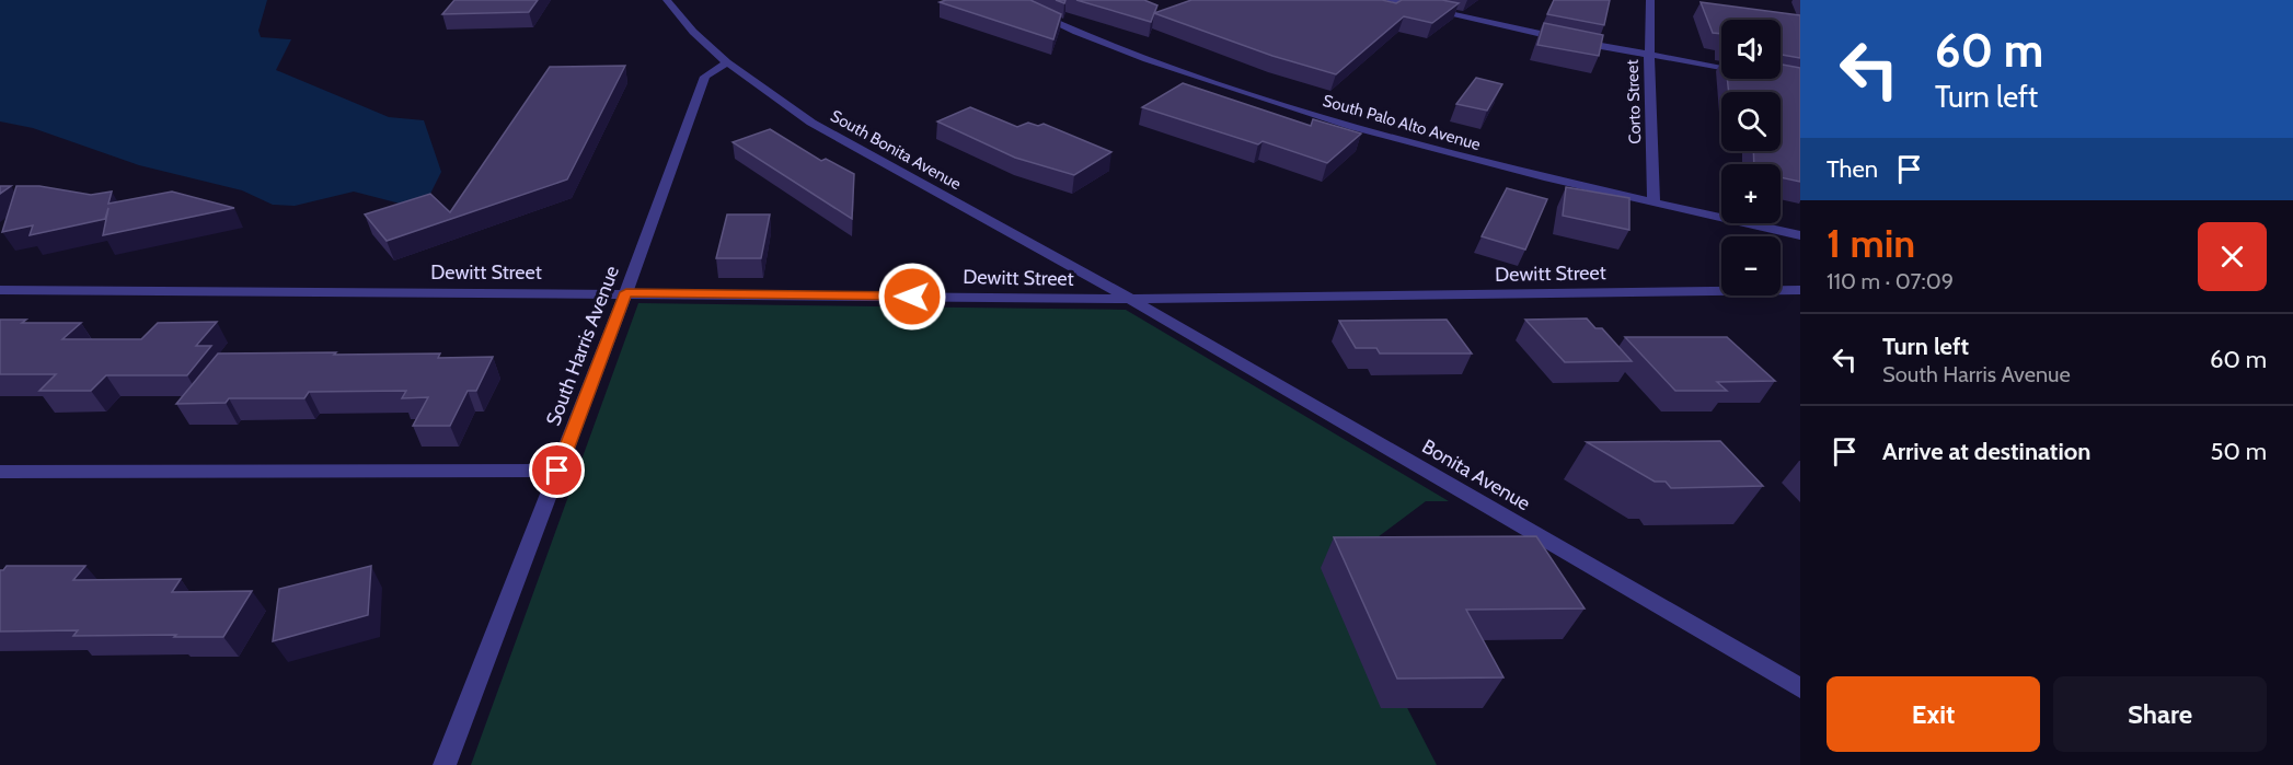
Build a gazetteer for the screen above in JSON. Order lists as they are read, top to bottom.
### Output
{
  "streets": {
    "street": [
      "Corto Street",
      "South Palo Alto Avenue",
      "South Bonita Avenue",
      "Dewitt Street",
      "South Harris Avenue",
      "Bonita Avenue"
    ]
  },
  "crossings": [
    ["Corto Street", "South Palo Alto Avenue"],
    ["South Bonita Avenue", "Dewitt Street"],
    ["South Bonita Avenue", "South Harris Avenue"],
    ["South Bonita Avenue", "Bonita Avenue"],
    ["Dewitt Street", "South Harris Avenue"],
    ["Dewitt Street", "Bonita Avenue"]
  ],
  "page": {
    "turn": ["60 m", "Turn left"],
    "map_buttons": ["+", "−"],
    "then": "Then",
    "heading": ["1 min", "110 m · 07:09"],
    "list": [
      {
        "name": "Turn left",
        "note": "South Harris Avenue",
        "value": "60 m"
      },
      {
        "name": "Arrive at destination",
        "value": "50 m"
      }
    ],
    "buttons": ["Exit", "Share"]
  }
}
